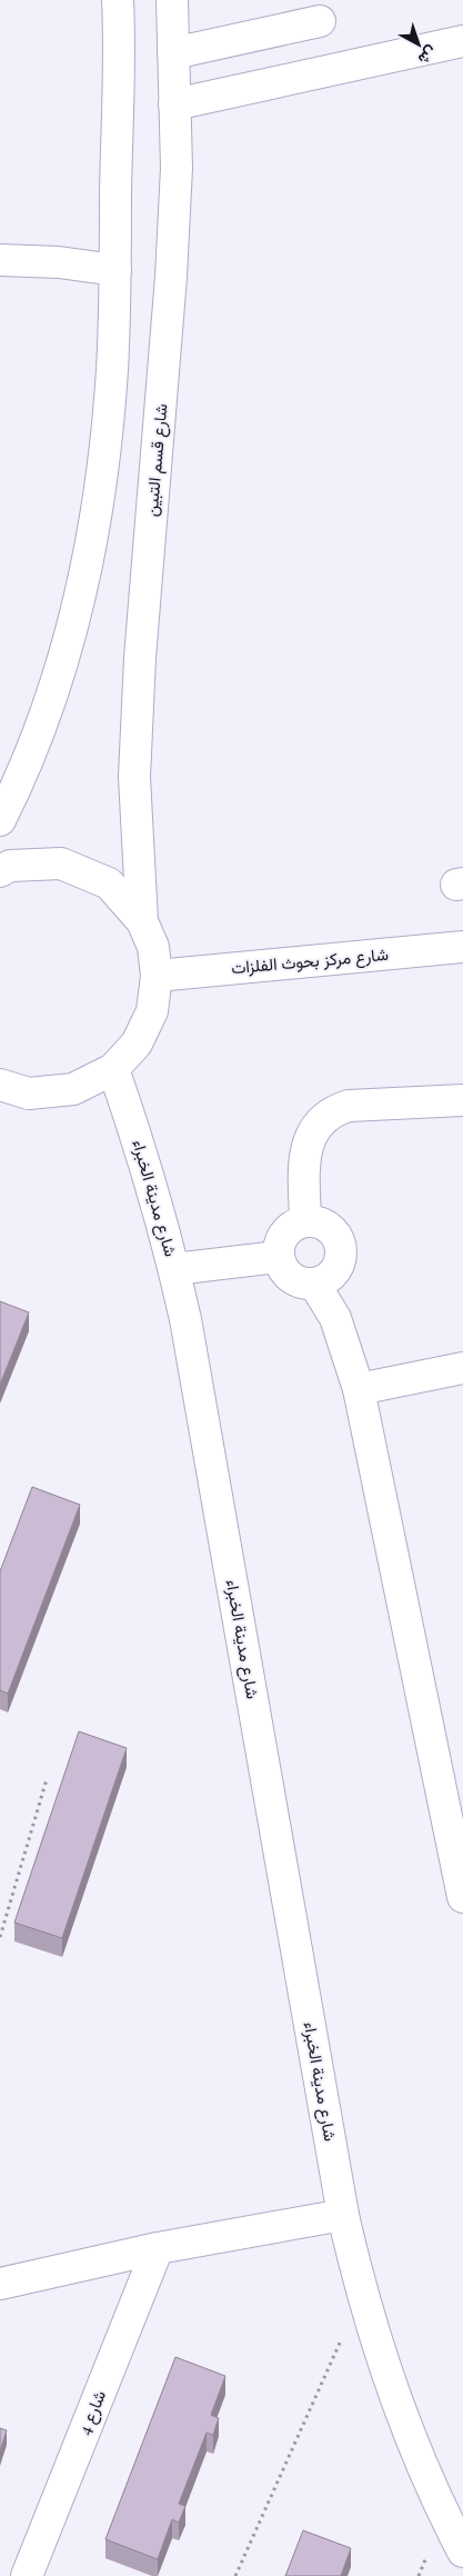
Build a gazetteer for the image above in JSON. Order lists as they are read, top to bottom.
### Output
{
  "streets": {
    "street": [
      "شارع قسم التبين",
      "شارع مركز بحوث الفلزات",
      "شارع مدينة الخبراء",
      "شارع 4"
    ]
  },
  "north": "bottom right"
}
